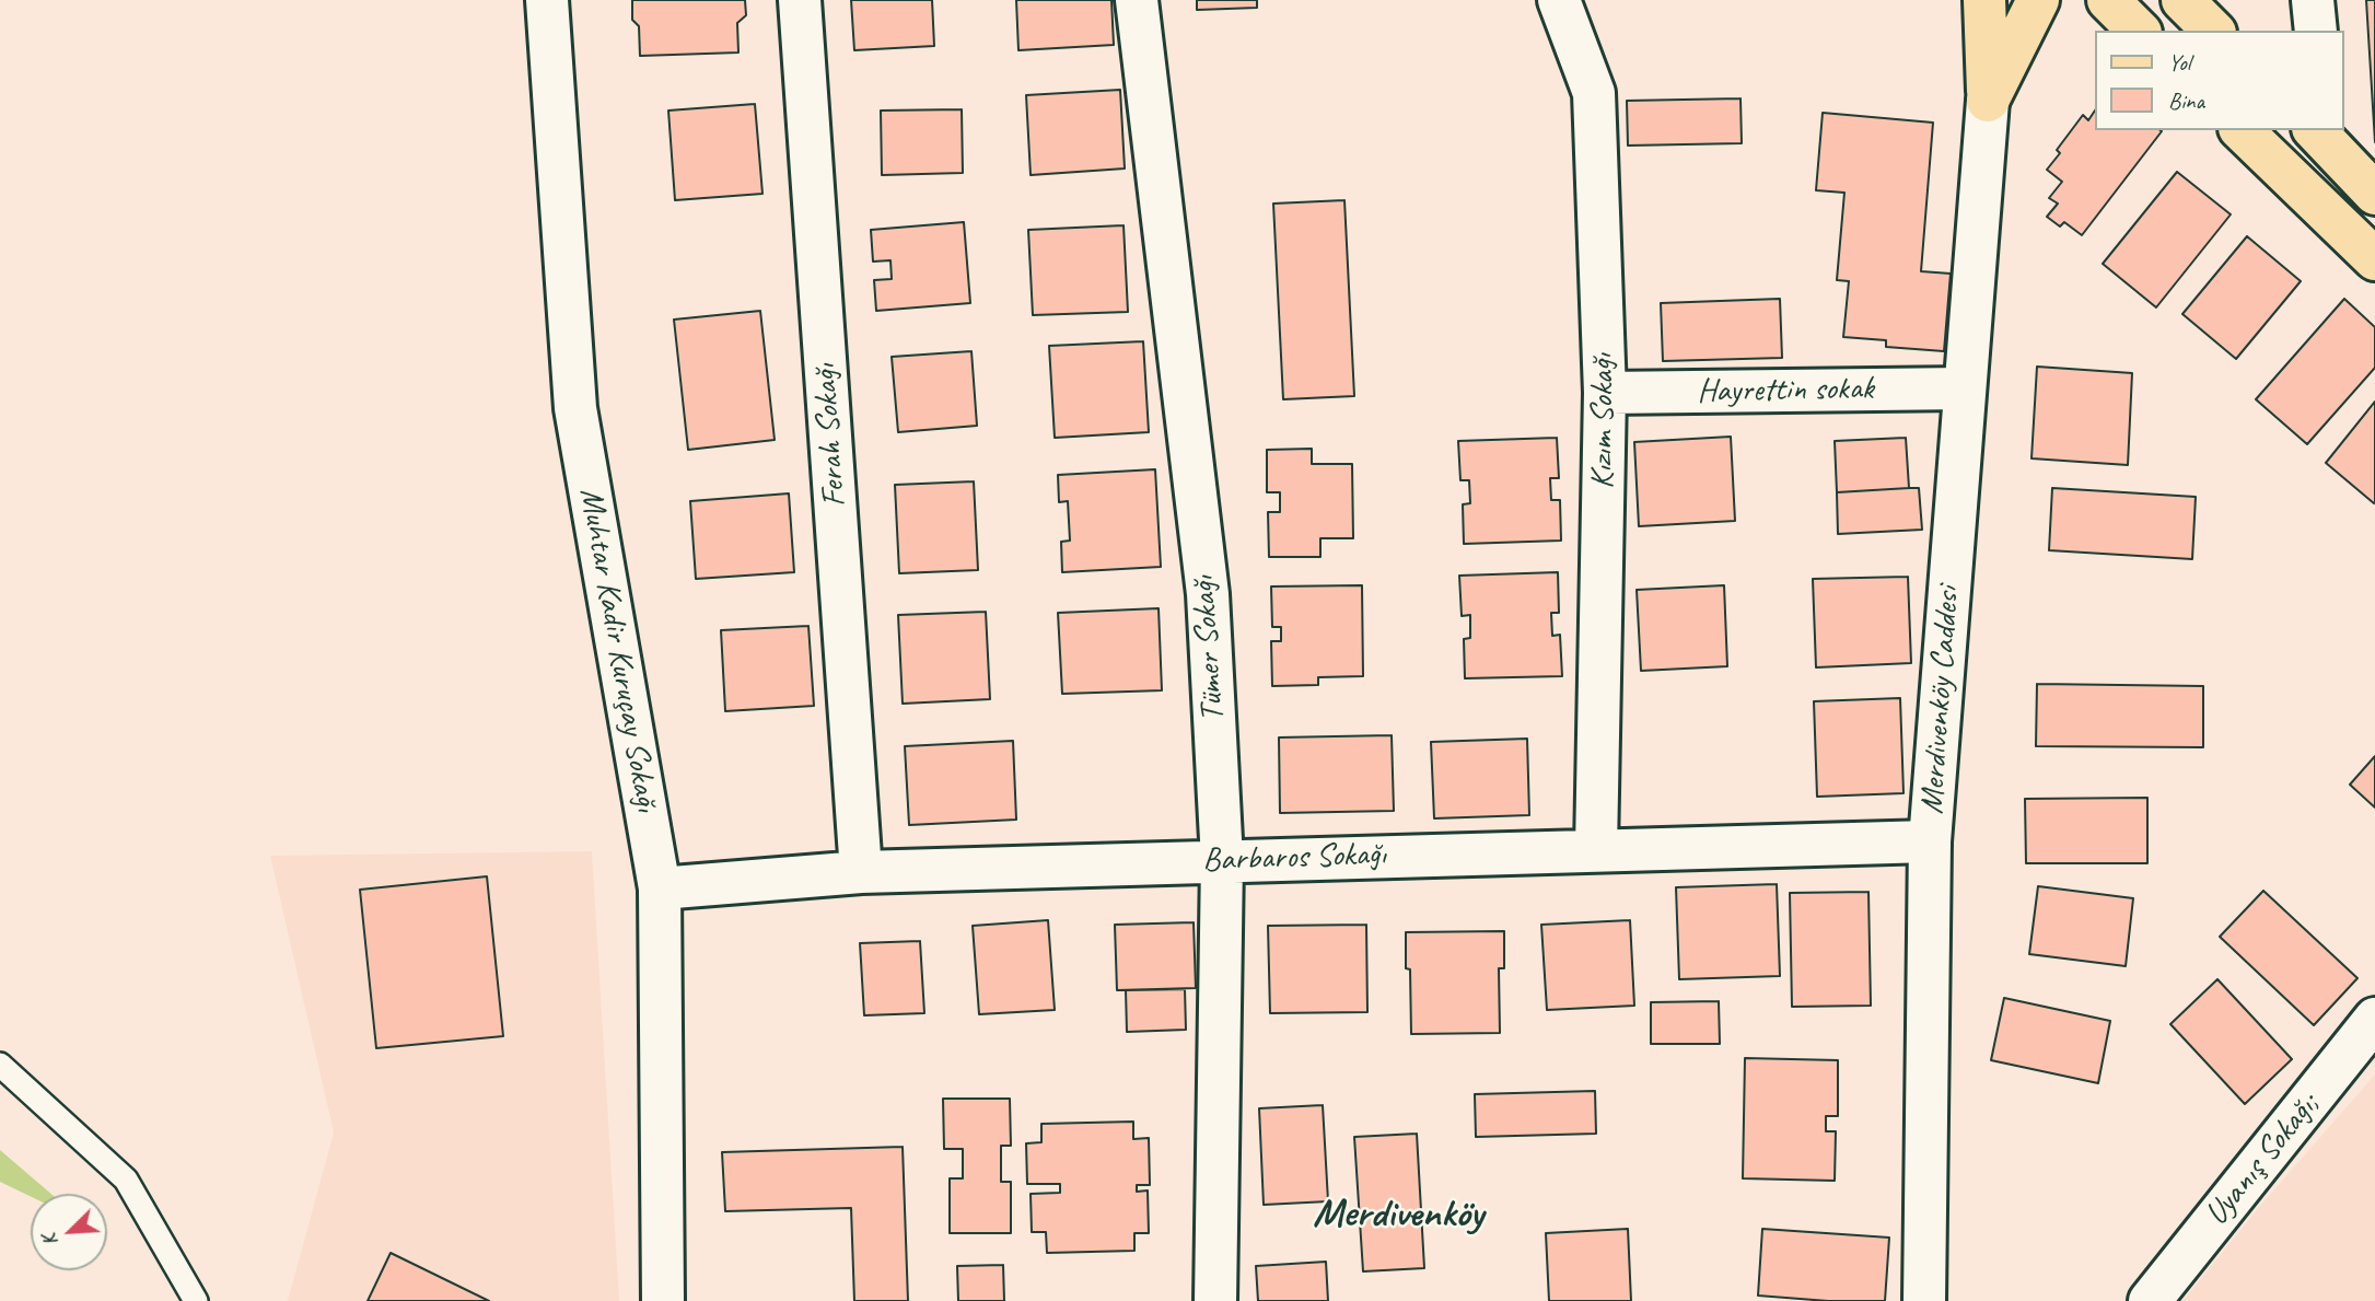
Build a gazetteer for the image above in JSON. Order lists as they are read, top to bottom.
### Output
{
  "streets": {
    "street": [
      "Hayrettin sokak",
      "Kızım Sokağı",
      "Ferah Sokağı",
      "Tümer Sokağı",
      "Muhtar Kadir Kuruçay Sokağı",
      "Merdivenköy Caddesi",
      "Barbaros Sokağı",
      "Uyanış Sokağı;"
    ]
  },
  "crossings": [
    ["Hayrettin sokak", "Kızım Sokağı"],
    ["Hayrettin sokak", "Merdivenköy Caddesi"],
    ["Kızım Sokağı", "Barbaros Sokağı"],
    ["Ferah Sokağı", "Barbaros Sokağı"],
    ["Tümer Sokağı", "Barbaros Sokağı"],
    ["Muhtar Kadir Kuruçay Sokağı", "Barbaros Sokağı"],
    ["Merdivenköy Caddesi", "Barbaros Sokağı"]
  ],
  "districts": ["Merdivenköy"],
  "legend": ["Yol", "Bina"],
  "north": "bottom left"
}
